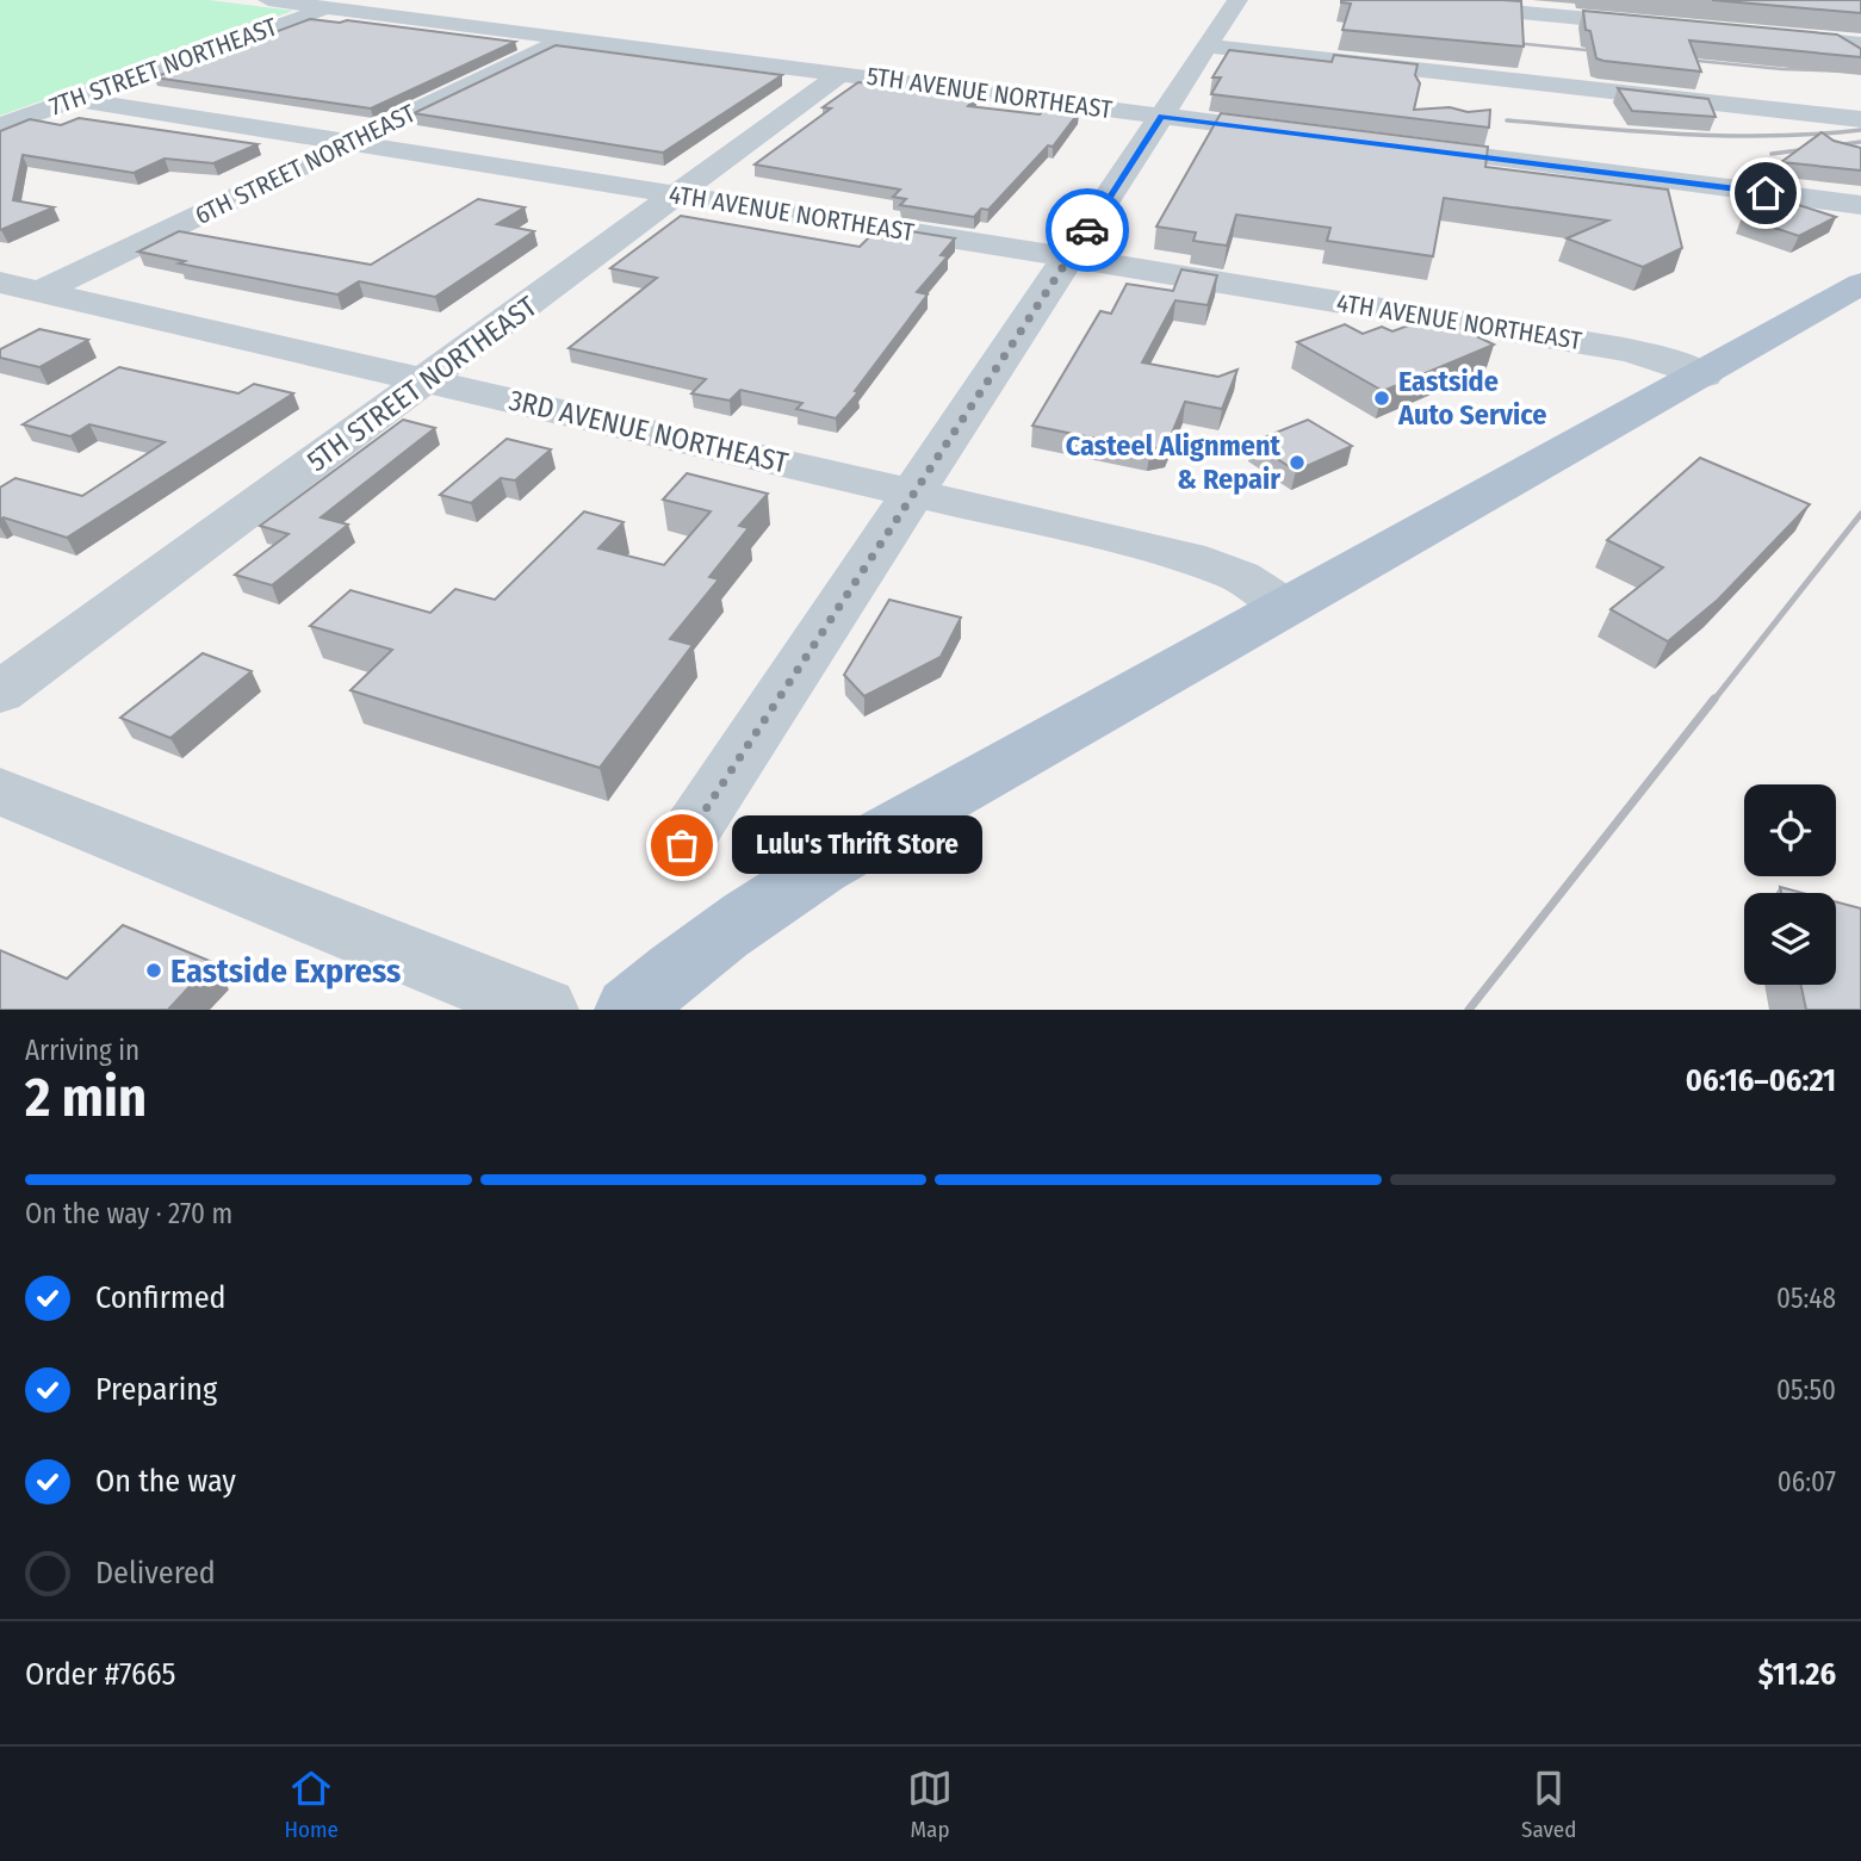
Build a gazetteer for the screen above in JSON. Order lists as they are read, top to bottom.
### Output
{
  "streets": {
    "street": [
      "7TH STREET NORTHEAST",
      "5TH AVENUE NORTHEAST",
      "6TH STREET NORTHEAST",
      "4TH AVENUE NORTHEAST",
      "5TH STREET NORTHEAST",
      "3RD AVENUE NORTHEAST"
    ]
  },
  "crossings": [
    ["7TH STREET NORTHEAST", "5TH AVENUE NORTHEAST"],
    ["7TH STREET NORTHEAST", "4TH AVENUE NORTHEAST"],
    ["5TH AVENUE NORTHEAST", "6TH STREET NORTHEAST"],
    ["5TH AVENUE NORTHEAST", "5TH STREET NORTHEAST"],
    ["6TH STREET NORTHEAST", "4TH AVENUE NORTHEAST"],
    ["6TH STREET NORTHEAST", "3RD AVENUE NORTHEAST"],
    ["4TH AVENUE NORTHEAST", "5TH STREET NORTHEAST"],
    ["5TH STREET NORTHEAST", "3RD AVENUE NORTHEAST"]
  ],
  "places": [
    "Eastside Auto Service",
    "Casteel Alignment & Repair",
    "Lulu's Thrift Store",
    "Eastside Express"
  ],
  "page": {
    "bubble": "Lulu's Thrift Store",
    "heading": ["2 min", "Arriving in", "06:16–06:21"],
    "panel": ["Order #7665", "$11.26"],
    "bar": "On the way · 270 m",
    "list": [
      ["Confirmed", "05:48"],
      ["Preparing", "05:50"],
      ["On the way", "06:07"],
      "Delivered"
    ],
    "tabs": ["Home", "Map", "Saved"]
  }
}
